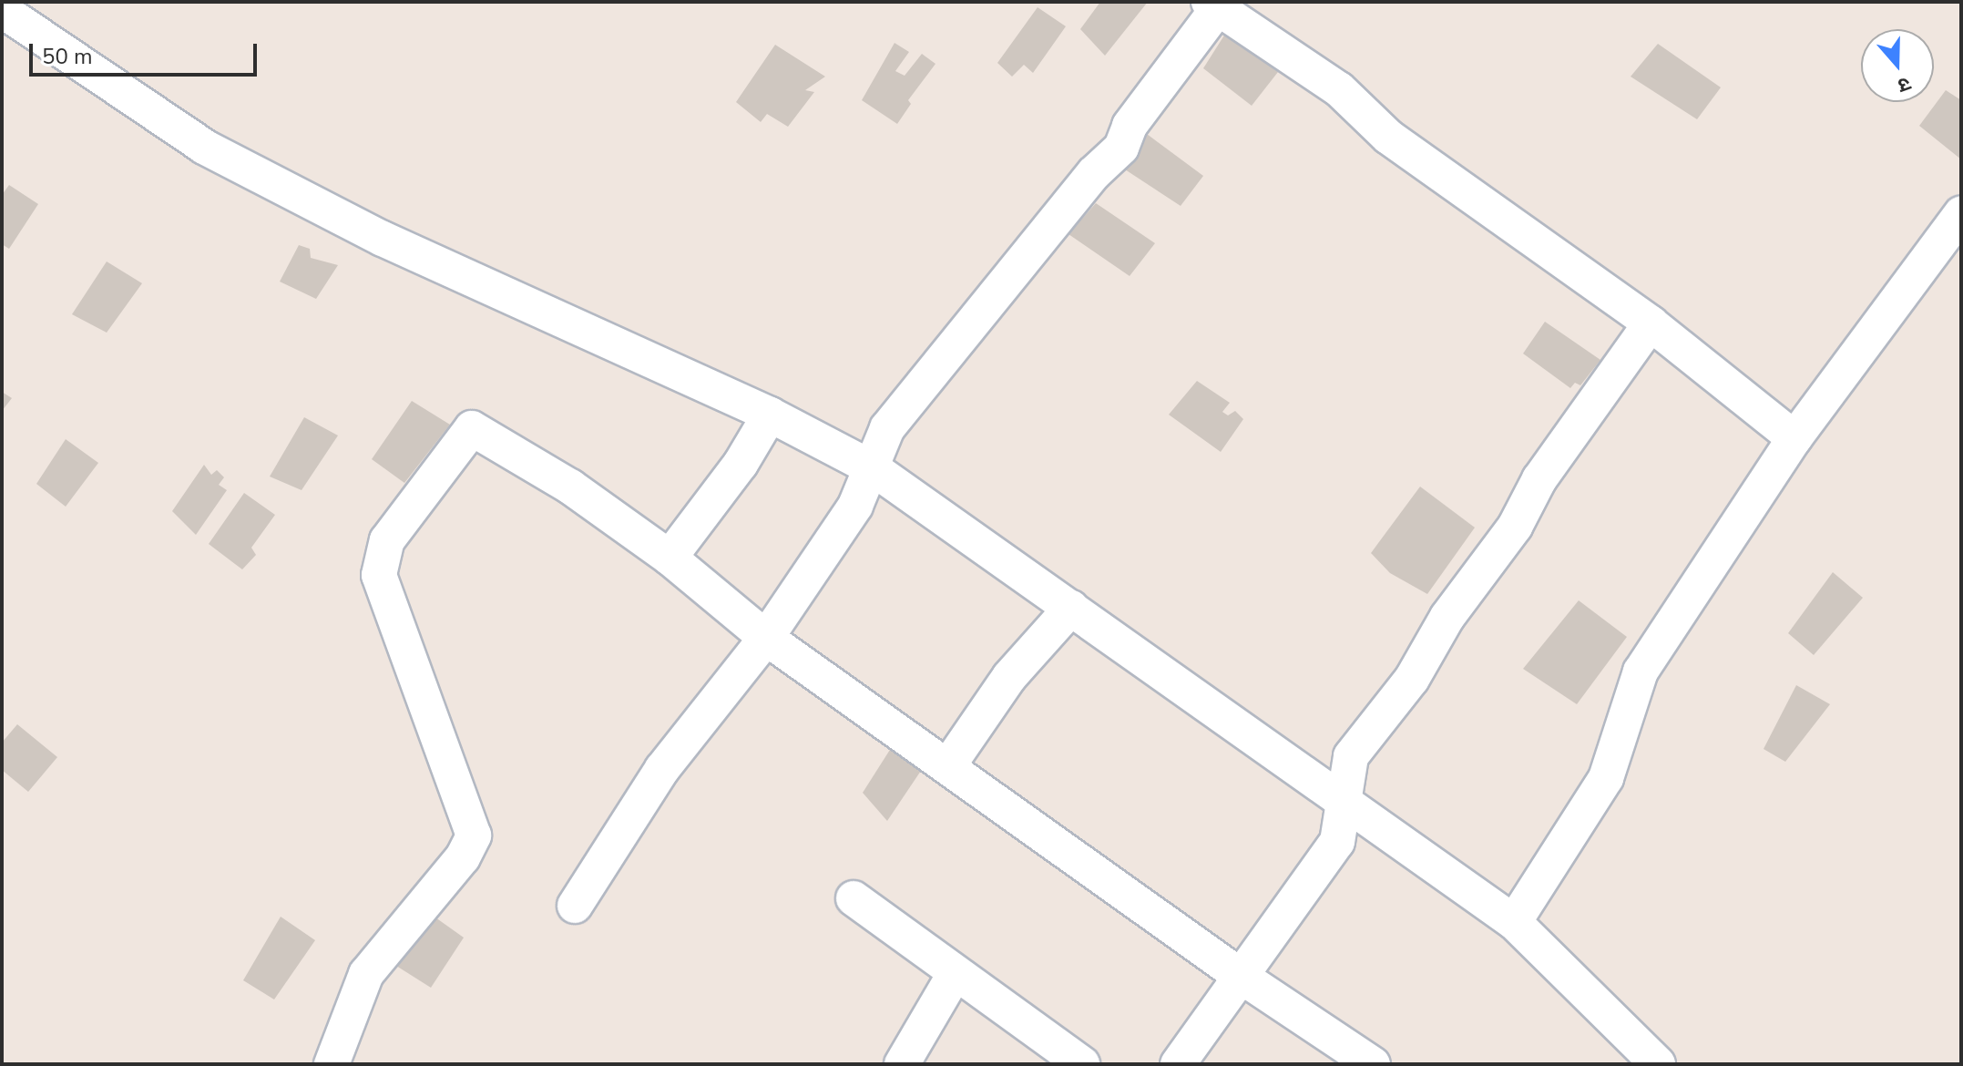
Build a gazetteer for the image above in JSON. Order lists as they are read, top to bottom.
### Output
{
  "scale_bar": "50 m",
  "north": "bottom"
}
